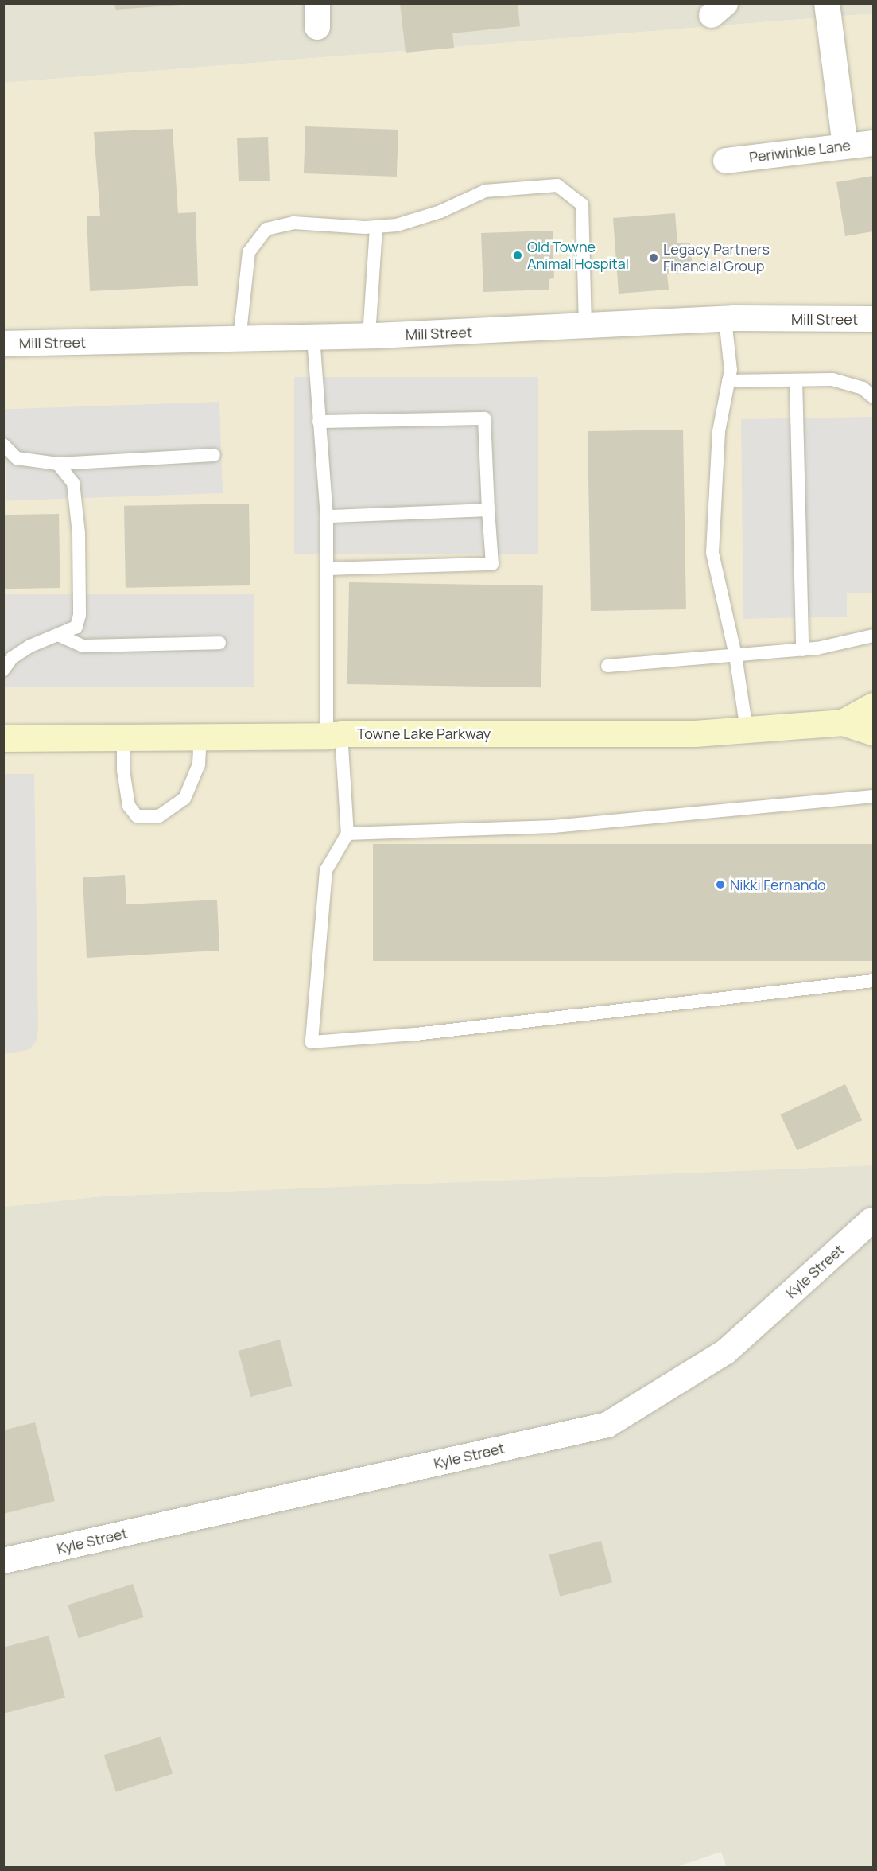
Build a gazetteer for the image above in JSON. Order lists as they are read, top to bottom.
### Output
{
  "streets": {
    "main road": ["Towne Lake Parkway"],
    "street": ["Periwinkle Lane", "Mill Street", "Kyle Street"]
  },
  "places": ["Old Towne Animal Hospital", "Legacy Partners Financial Group", "Nikki Fernando"]
}
